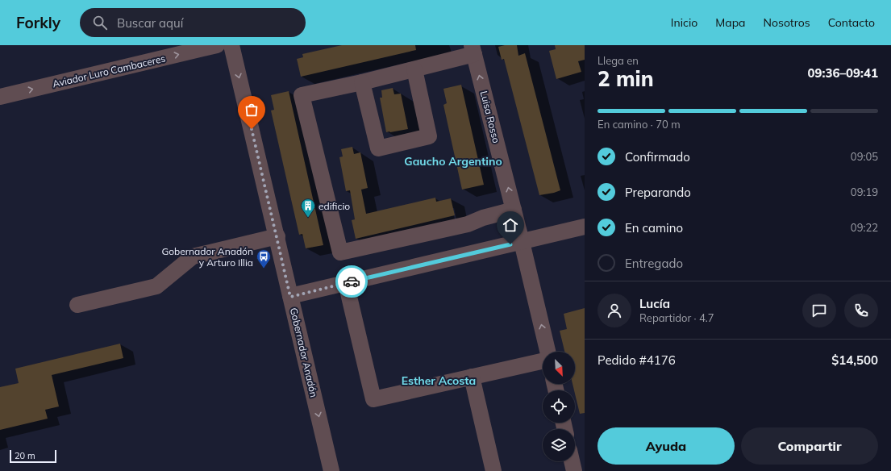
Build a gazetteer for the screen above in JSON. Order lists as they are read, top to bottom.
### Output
{
  "streets": {
    "street": ["Aviador Luro Cambaceres", "Luisa Rosso", "Gobernador Anadón"]
  },
  "one_way": ["Aviador Luro Cambaceres", "Luisa Rosso", "Gobernador Anadón"],
  "districts": ["Gaucho Argentino", "Esther Acosta"],
  "places": {
    "building": ["edificio"],
    "bus stop": ["Gobernador Anadón y Arturo Illia"]
  },
  "scale_bar": "20 m",
  "north": "bottom right",
  "page": {
    "header": "Forkly",
    "search": "Buscar aquí",
    "nav": [
      "Inicio",
      "Mapa",
      "Nosotros",
      "Contacto"
    ],
    "heading": ["2 min", "Llega en", "09:36–09:41"],
    "panel": [
      "Lucía",
      "Repartidor · 4.7",
      "Pedido #4176",
      "$14,500"
    ],
    "bar": "En camino · 70 m",
    "list": [
      ["Confirmado", "09:05"],
      ["Preparando", "09:19"],
      ["En camino", "09:22"],
      "Entregado"
    ],
    "buttons": ["Ayuda", "Compartir"],
    "scale": "20 m"
  }
}
